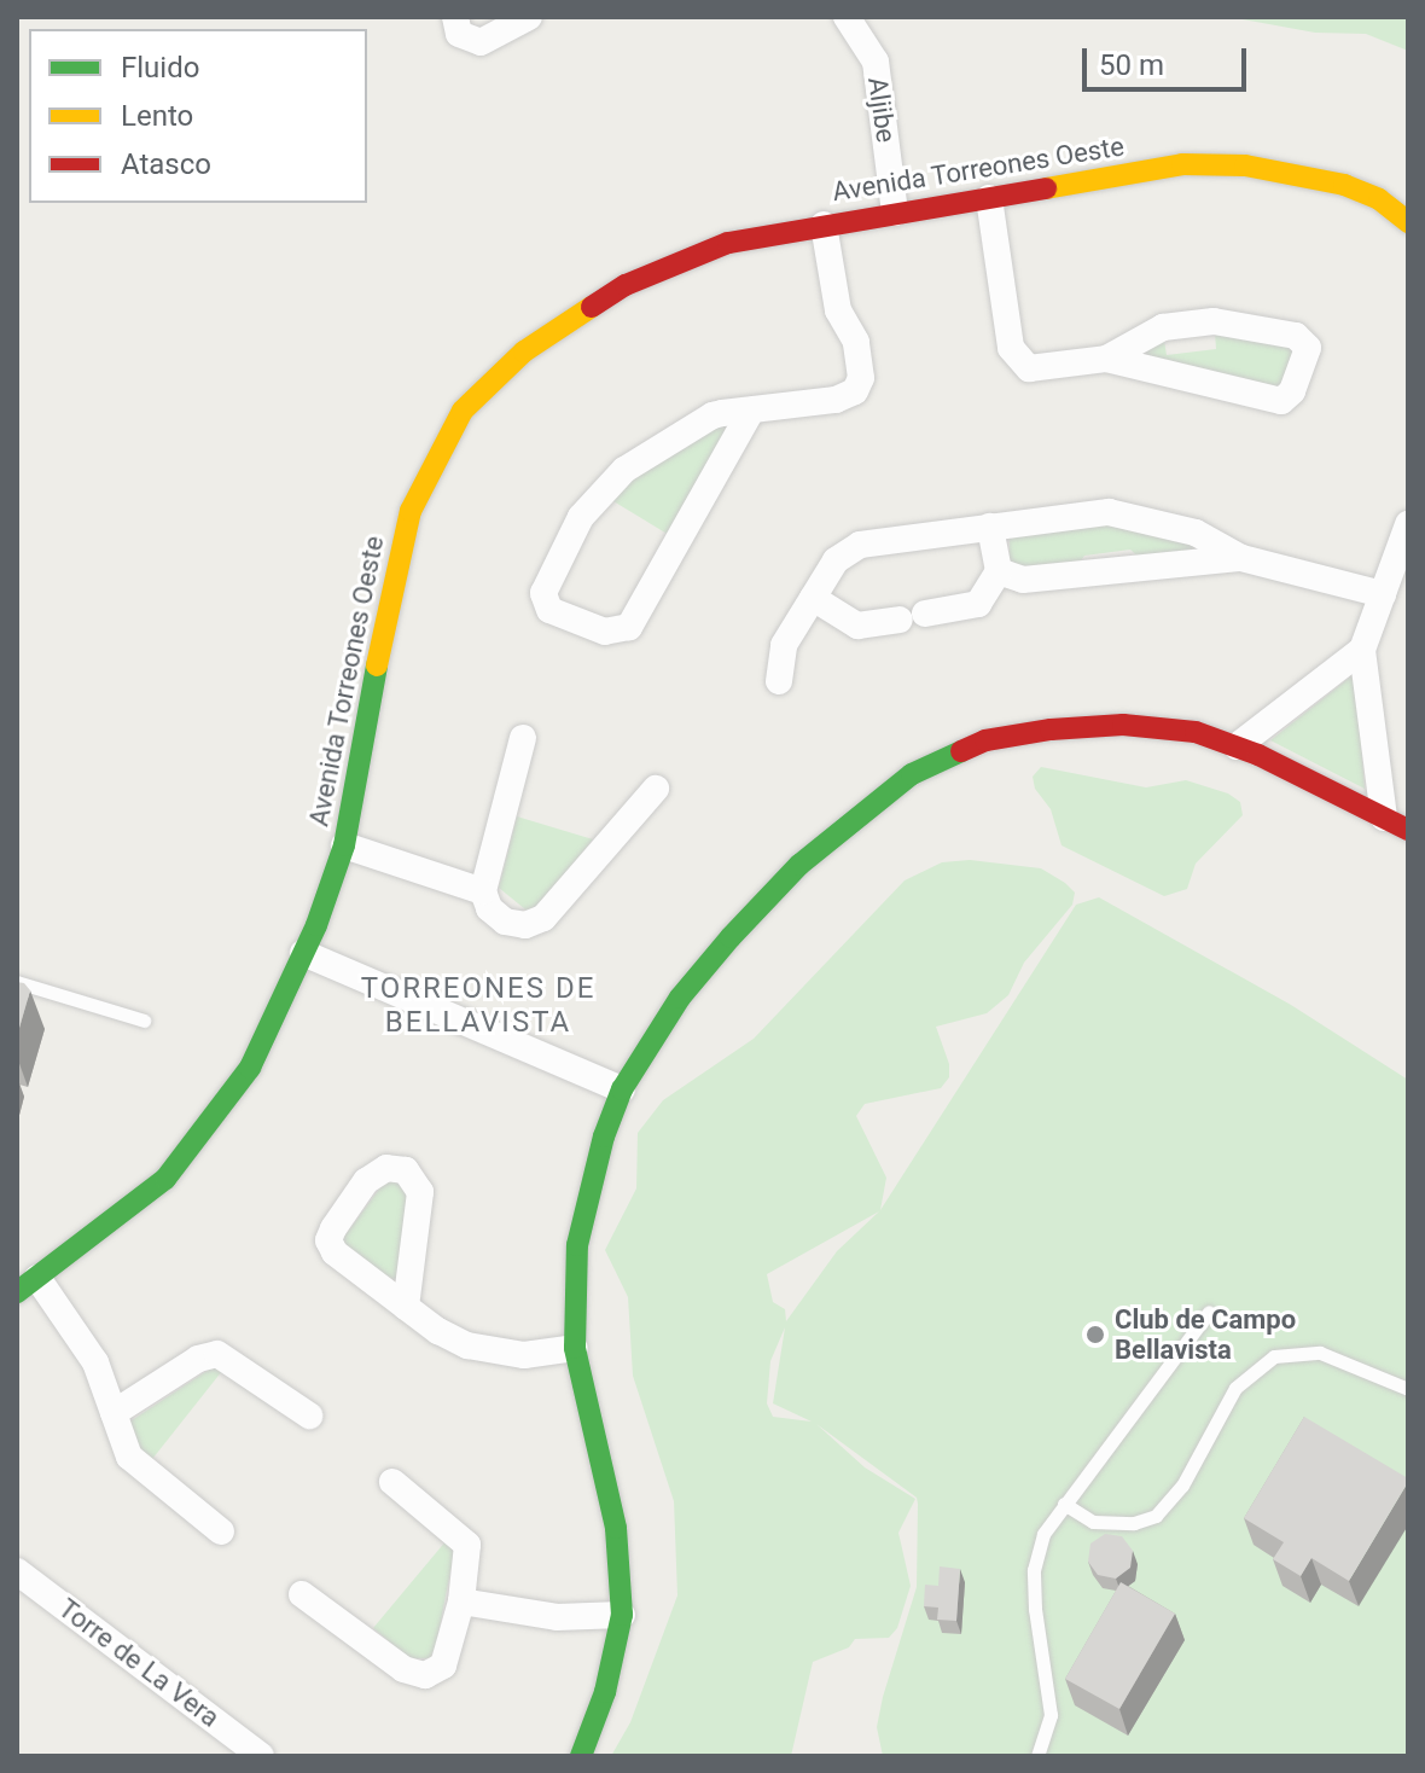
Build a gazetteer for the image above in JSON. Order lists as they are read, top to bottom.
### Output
{
  "streets": {
    "street": ["Aljibe", "Avenida Torreones Oeste", "Torre de La Vera"]
  },
  "crossings": [
    ["Aljibe", "Avenida Torreones Oeste"]
  ],
  "districts": ["TORREONES DE BELLAVISTA"],
  "places": ["Club de Campo Bellavista"],
  "legend": ["Fluido", "Lento", "Atasco"],
  "scale_bar": "50 m"
}
